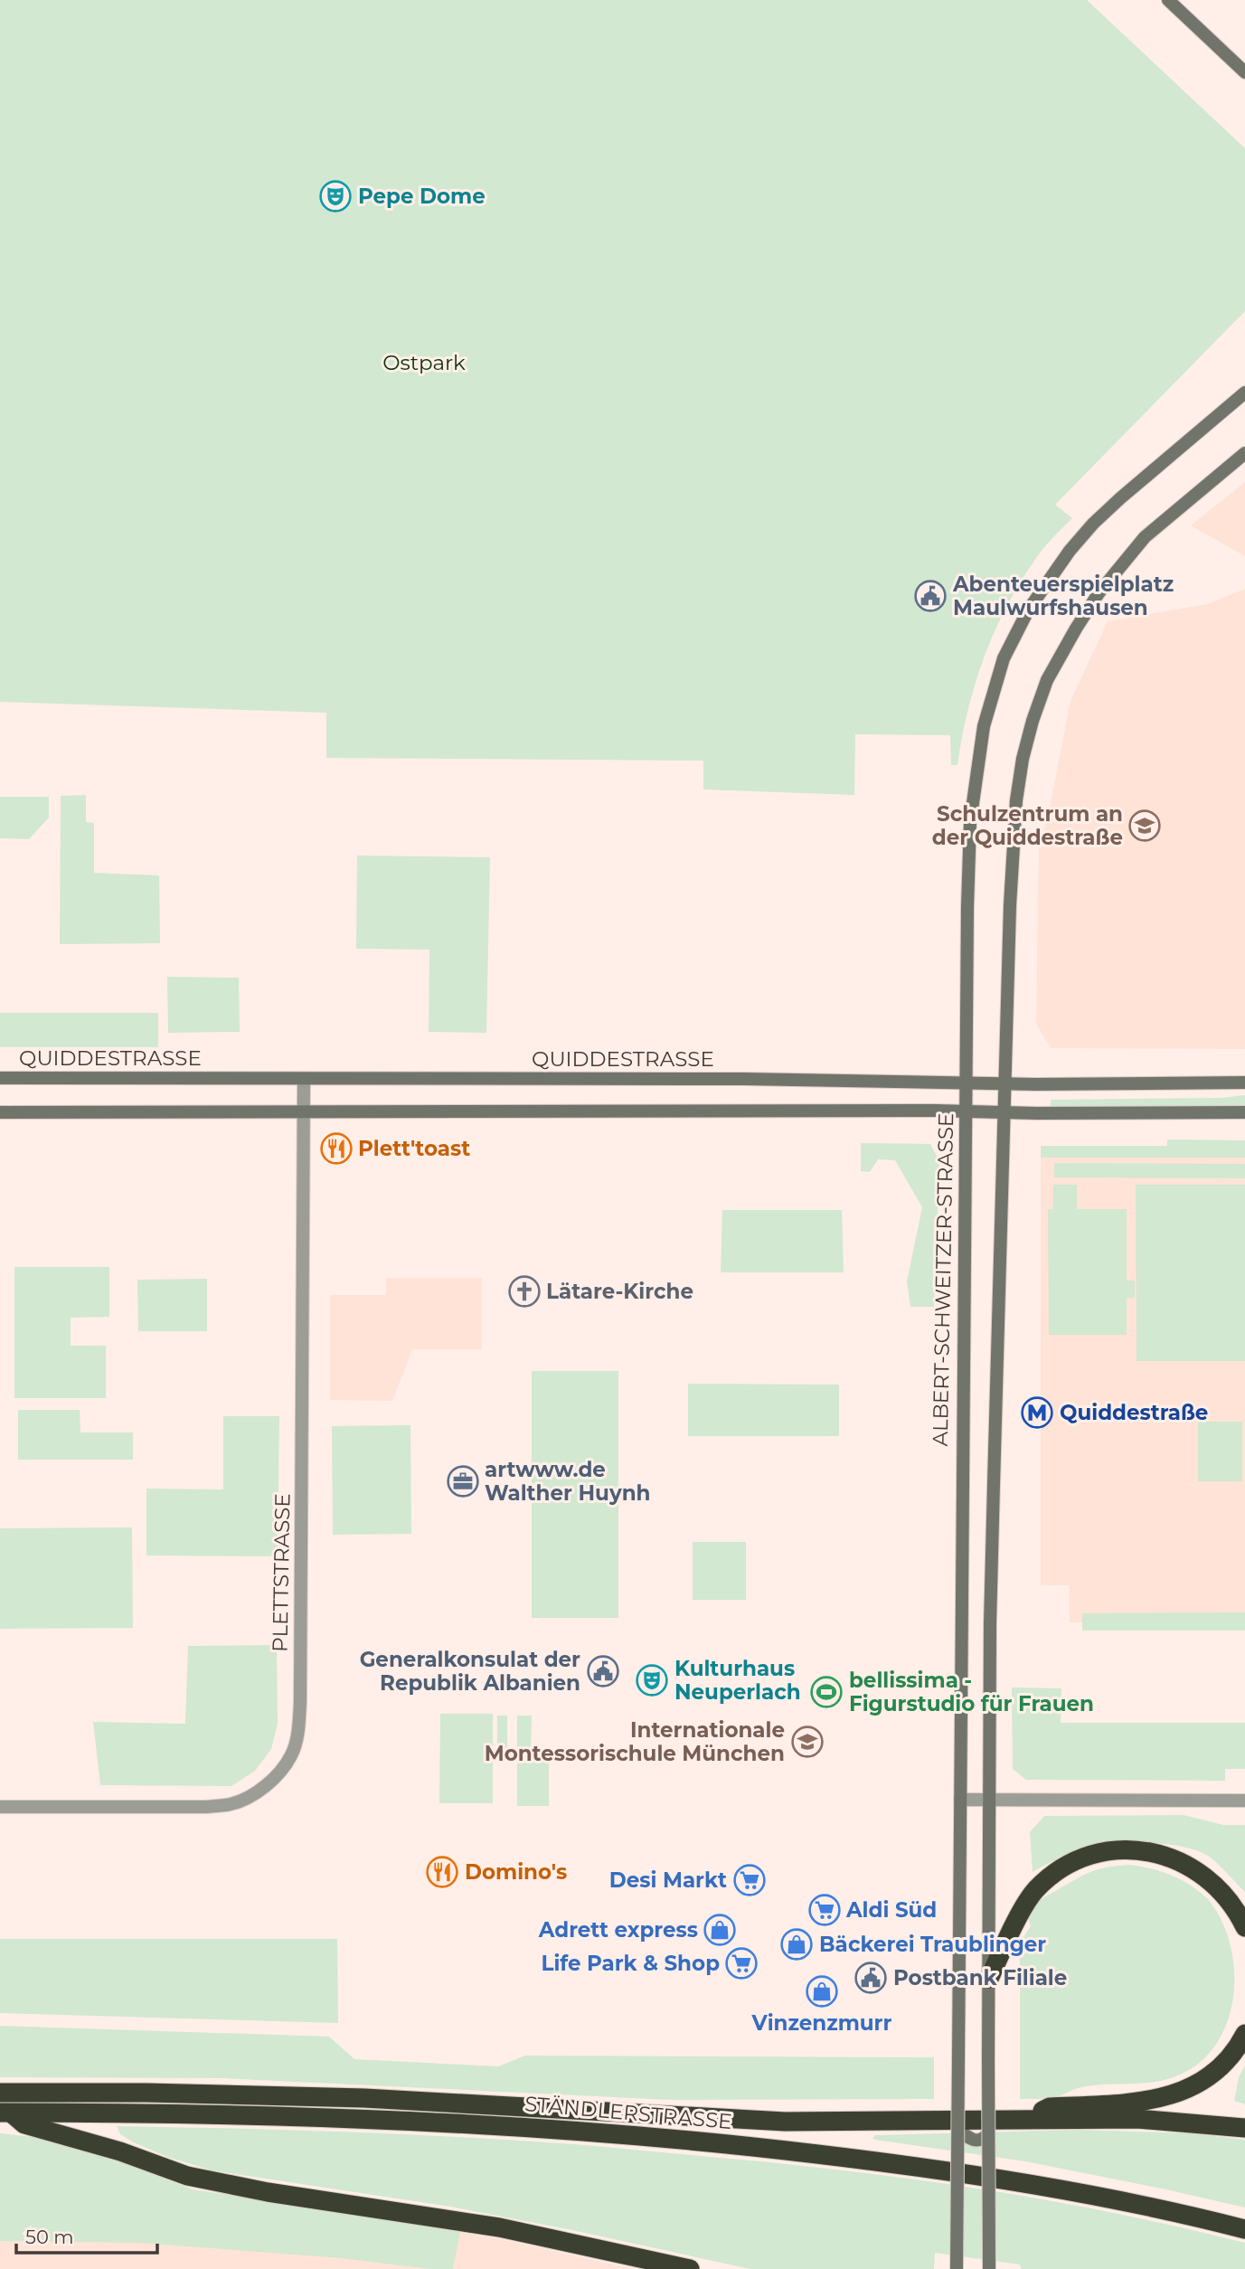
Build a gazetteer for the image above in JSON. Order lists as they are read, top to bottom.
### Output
{
  "streets": {
    "highway": ["STÄNDLERSTRASSE"],
    "main road": ["QUIDDESTRASSE", "ALBERT-SCHWEITZER-STRASSE"],
    "street": ["PLETTSTRASSE"]
  },
  "crossings": [
    ["QUIDDESTRASSE", "ALBERT-SCHWEITZER-STRASSE"],
    ["QUIDDESTRASSE", "PLETTSTRASSE"]
  ],
  "parks": ["Ostpark"],
  "places": {
    "theatre": ["Pepe Dome", "Kulturhaus Neuperlach"],
    "public building": ["Abenteuerspielplatz Maulwurfshausen", "Generalkonsulat der Republik Albanien", "Postbank Filiale"],
    "school or university": ["Schulzentrum an der Quiddestraße", "Internationale Montessorischule München"],
    "restaurant": ["Plett'toast", "Domino's"],
    "church": ["Lätare-Kirche"],
    "metro station": ["Quiddestraße"],
    "office": ["artwww.de Walther Huynh"],
    "sports": ["bellissima - Figurstudio für Frauen"],
    "supermarket": ["Desi Markt", "Aldi Süd", "Life Park & Shop"],
    "shop": ["Adrett express", "Bäckerei Traublinger", "Vinzenzmurr"]
  },
  "scale_bar": "50 m"
}
